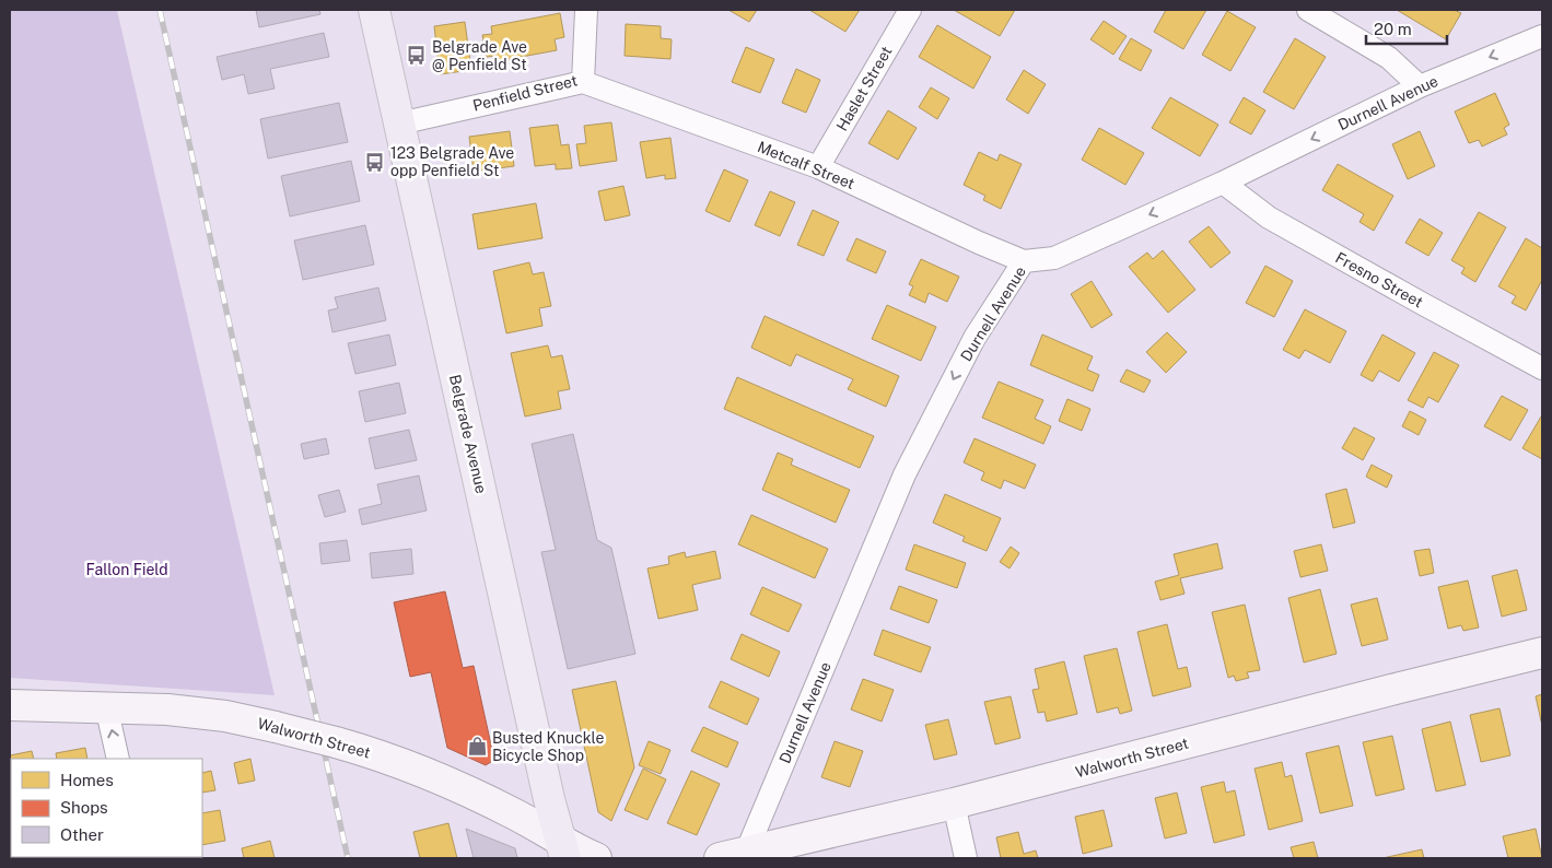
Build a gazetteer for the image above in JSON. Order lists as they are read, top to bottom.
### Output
{
  "streets": {
    "main road": ["Belgrade Avenue"],
    "street": [
      "Haslet Street",
      "Penfield Street",
      "Durnell Avenue",
      "Metcalf Street",
      "Fresno Street",
      "Walworth Street"
    ]
  },
  "crossings": [
    ["Haslet Street", "Metcalf Street"],
    ["Penfield Street", "Metcalf Street"],
    ["Penfield Street", "Belgrade Avenue"],
    ["Durnell Avenue", "Metcalf Street"],
    ["Durnell Avenue", "Fresno Street"],
    ["Durnell Avenue", "Walworth Street"],
    ["Belgrade Avenue", "Walworth Street"]
  ],
  "one_way": ["Durnell Avenue"],
  "parks": ["Fallon Field"],
  "places": {
    "bus stop": ["Belgrade Ave @ Penfield St", "123 Belgrade Ave opp Penfield St"],
    "shop": ["Busted Knuckle Bicycle Shop"]
  },
  "legend": ["Homes", "Shops", "Other"],
  "scale_bar": "20 m"
}
